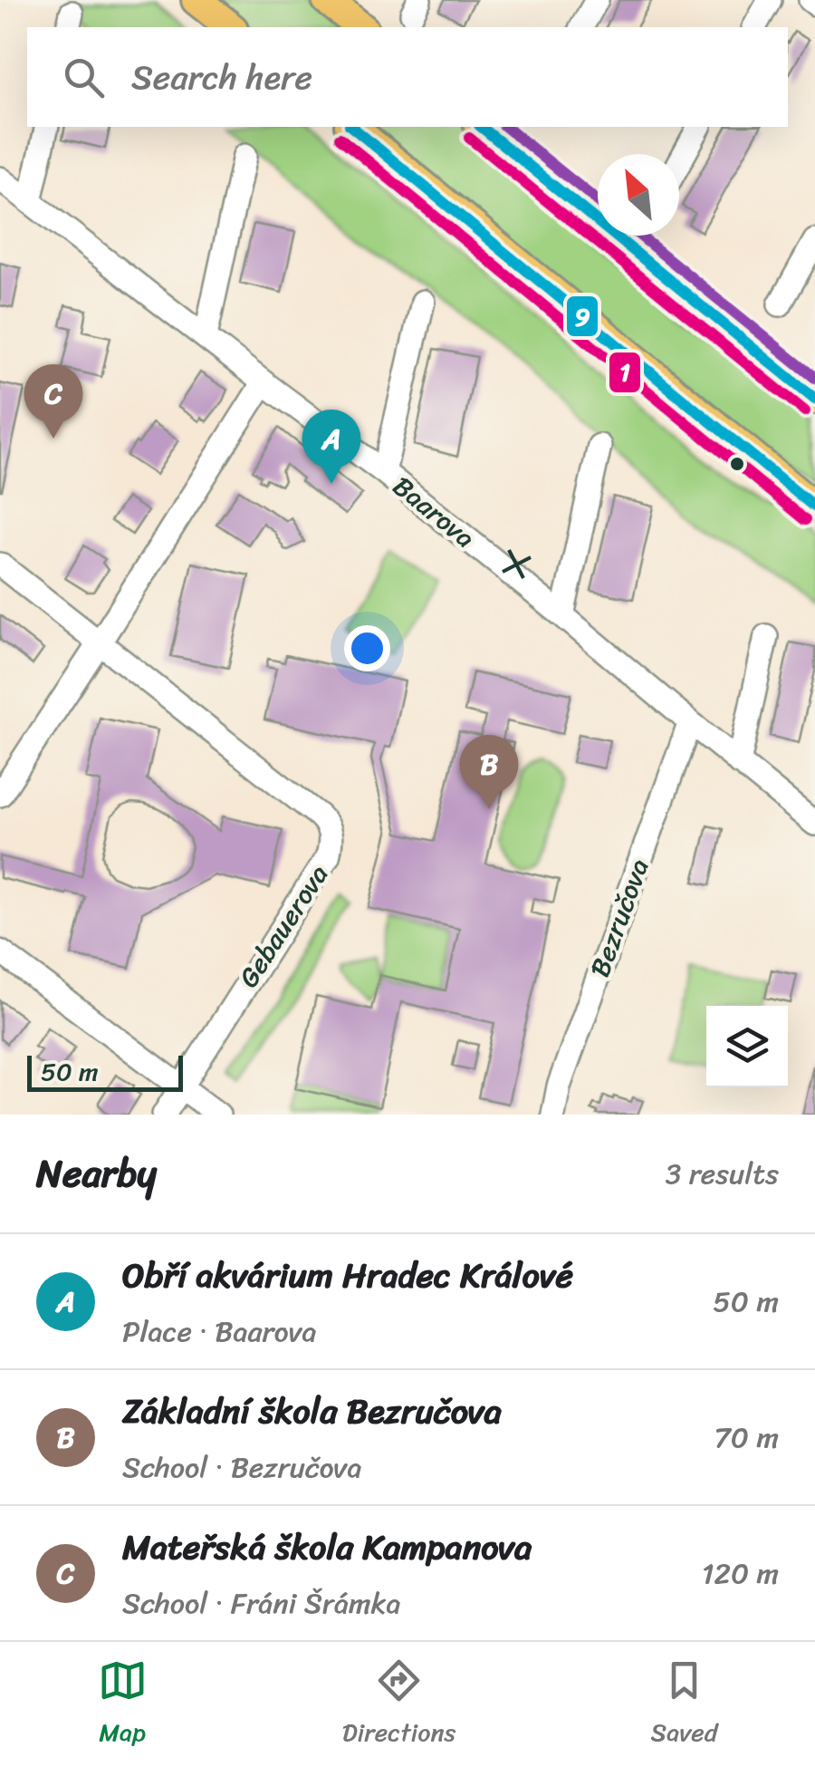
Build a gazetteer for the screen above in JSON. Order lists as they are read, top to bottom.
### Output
{
  "streets": {
    "street": ["Baarova", "Bezručova", "Gebauerova"]
  },
  "crossings": [
    ["Baarova", "Bezručova"]
  ],
  "lines": ["transit line 9", "transit line 1"],
  "scale_bar": "50 m",
  "north": "top left",
  "page": {
    "search": "Search here",
    "pins": ["C", "A", "B"],
    "scale": "50 m",
    "heading": ["Nearby", "3 results"],
    "list": [
      {
        "mark": "A",
        "name": "Obří akvárium Hradec Králové",
        "note": "Place · Baarova",
        "value": "50 m"
      },
      {
        "mark": "B",
        "name": "Základní škola Bezručova",
        "note": "School · Bezručova",
        "value": "70 m"
      },
      {
        "mark": "C",
        "name": "Mateřská škola Kampanova",
        "note": "School · Fráni Šrámka",
        "value": "120 m"
      }
    ],
    "nav": ["Map", "Directions", "Saved"]
  }
}
